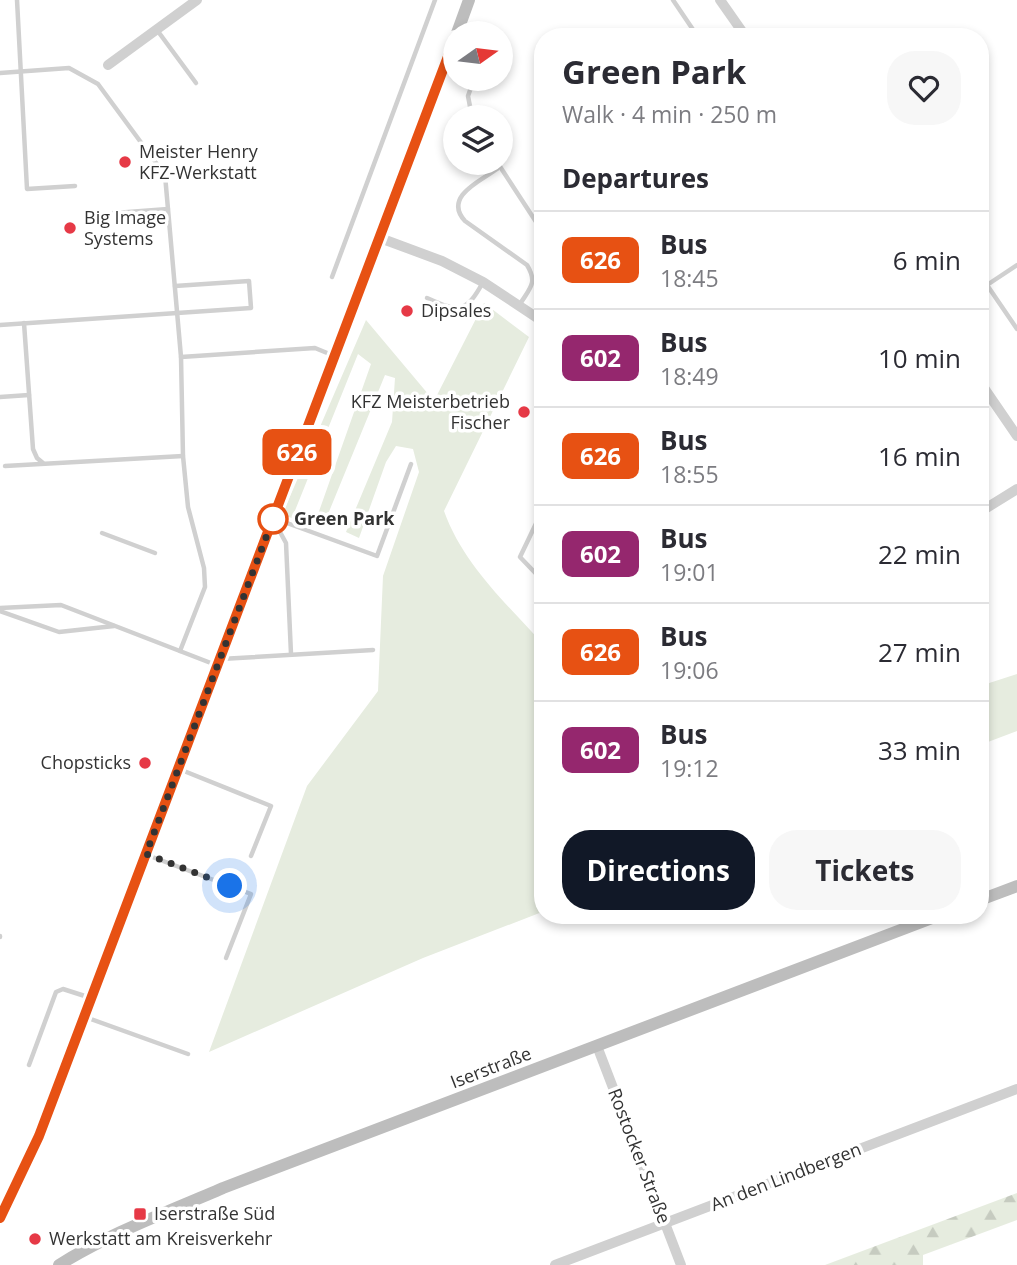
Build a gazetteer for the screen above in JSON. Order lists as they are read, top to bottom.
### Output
{
  "streets": {
    "street": ["Iserstraße", "Rostocker Straße", "An den Lindbergen"]
  },
  "crossings": [
    ["Iserstraße", "Rostocker Straße"],
    ["Rostocker Straße", "An den Lindbergen"]
  ],
  "places": {
    "other": [
      "Meister Henry KFZ-Werkstatt",
      "Big Image Systems",
      "Dipsales",
      "KFZ Meisterbetrieb Fischer",
      "Green Park",
      "Chopsticks",
      "Werkstatt am Kreisverkehr"
    ],
    "transit": ["Iserstraße Süd"]
  },
  "lines": ["bus line 626"],
  "north": "right",
  "page": {
    "on_map": "626",
    "heading": [
      ["Green Park", "Walk · 4 min · 250 m"],
      "Departures"
    ],
    "list": [
      {
        "mark": "626",
        "name": "Bus",
        "note": "18:45",
        "value": "6 min"
      },
      {
        "mark": "602",
        "name": "Bus",
        "note": "18:49",
        "value": "10 min"
      },
      {
        "mark": "626",
        "name": "Bus",
        "note": "18:55",
        "value": "16 min"
      },
      {
        "mark": "602",
        "name": "Bus",
        "note": "19:01",
        "value": "22 min"
      },
      {
        "mark": "626",
        "name": "Bus",
        "note": "19:06",
        "value": "27 min"
      },
      {
        "mark": "602",
        "name": "Bus",
        "note": "19:12",
        "value": "33 min"
      }
    ],
    "buttons": ["Directions", "Tickets"]
  }
}
